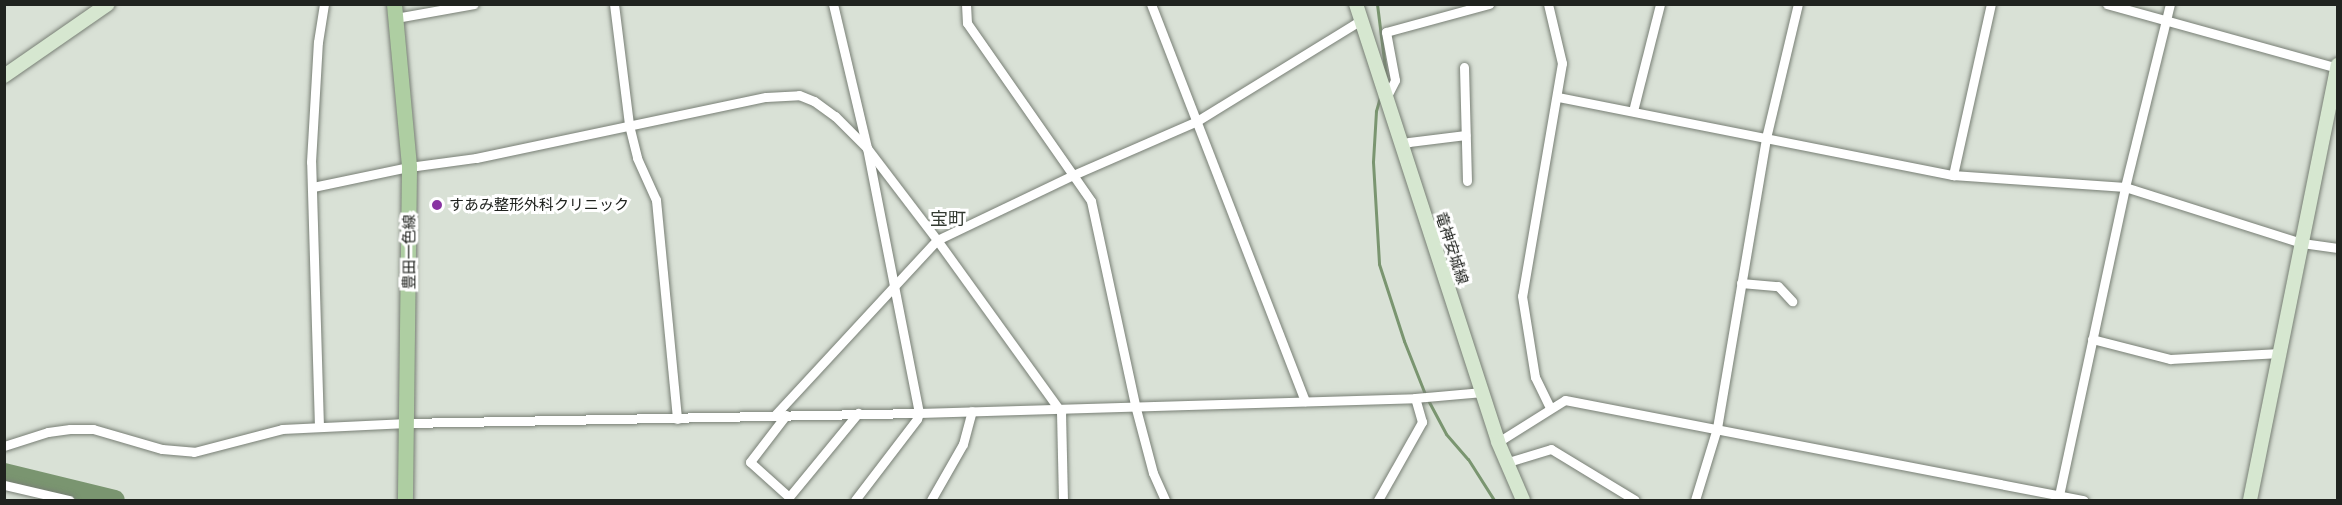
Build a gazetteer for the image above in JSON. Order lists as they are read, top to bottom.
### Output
{
  "streets": {
    "main road": ["豊田一色線"],
    "street": ["竜神安城線"]
  },
  "districts": ["宝町"],
  "places": ["すあみ整形外科クリニック"]
}
